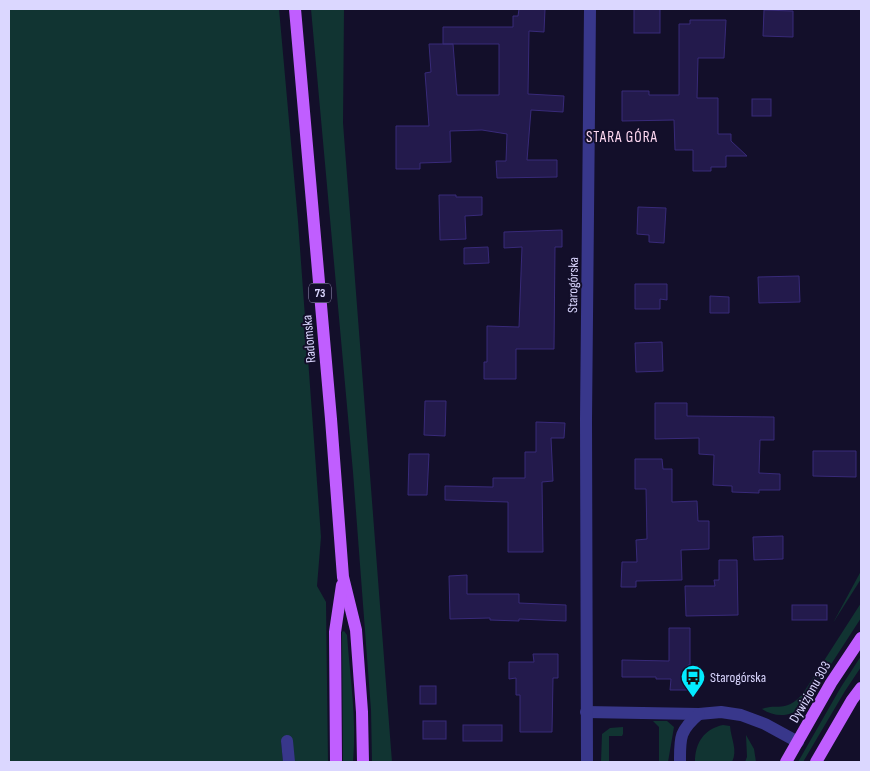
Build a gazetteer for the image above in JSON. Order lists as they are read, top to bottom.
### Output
{
  "streets": {
    "main road": ["73", "Radomska", "Dywizjonu 303"],
    "street": ["Starogórska"]
  },
  "districts": ["STARA GÓRA"],
  "places": {
    "bus stop": ["Starogórska"]
  }
}
